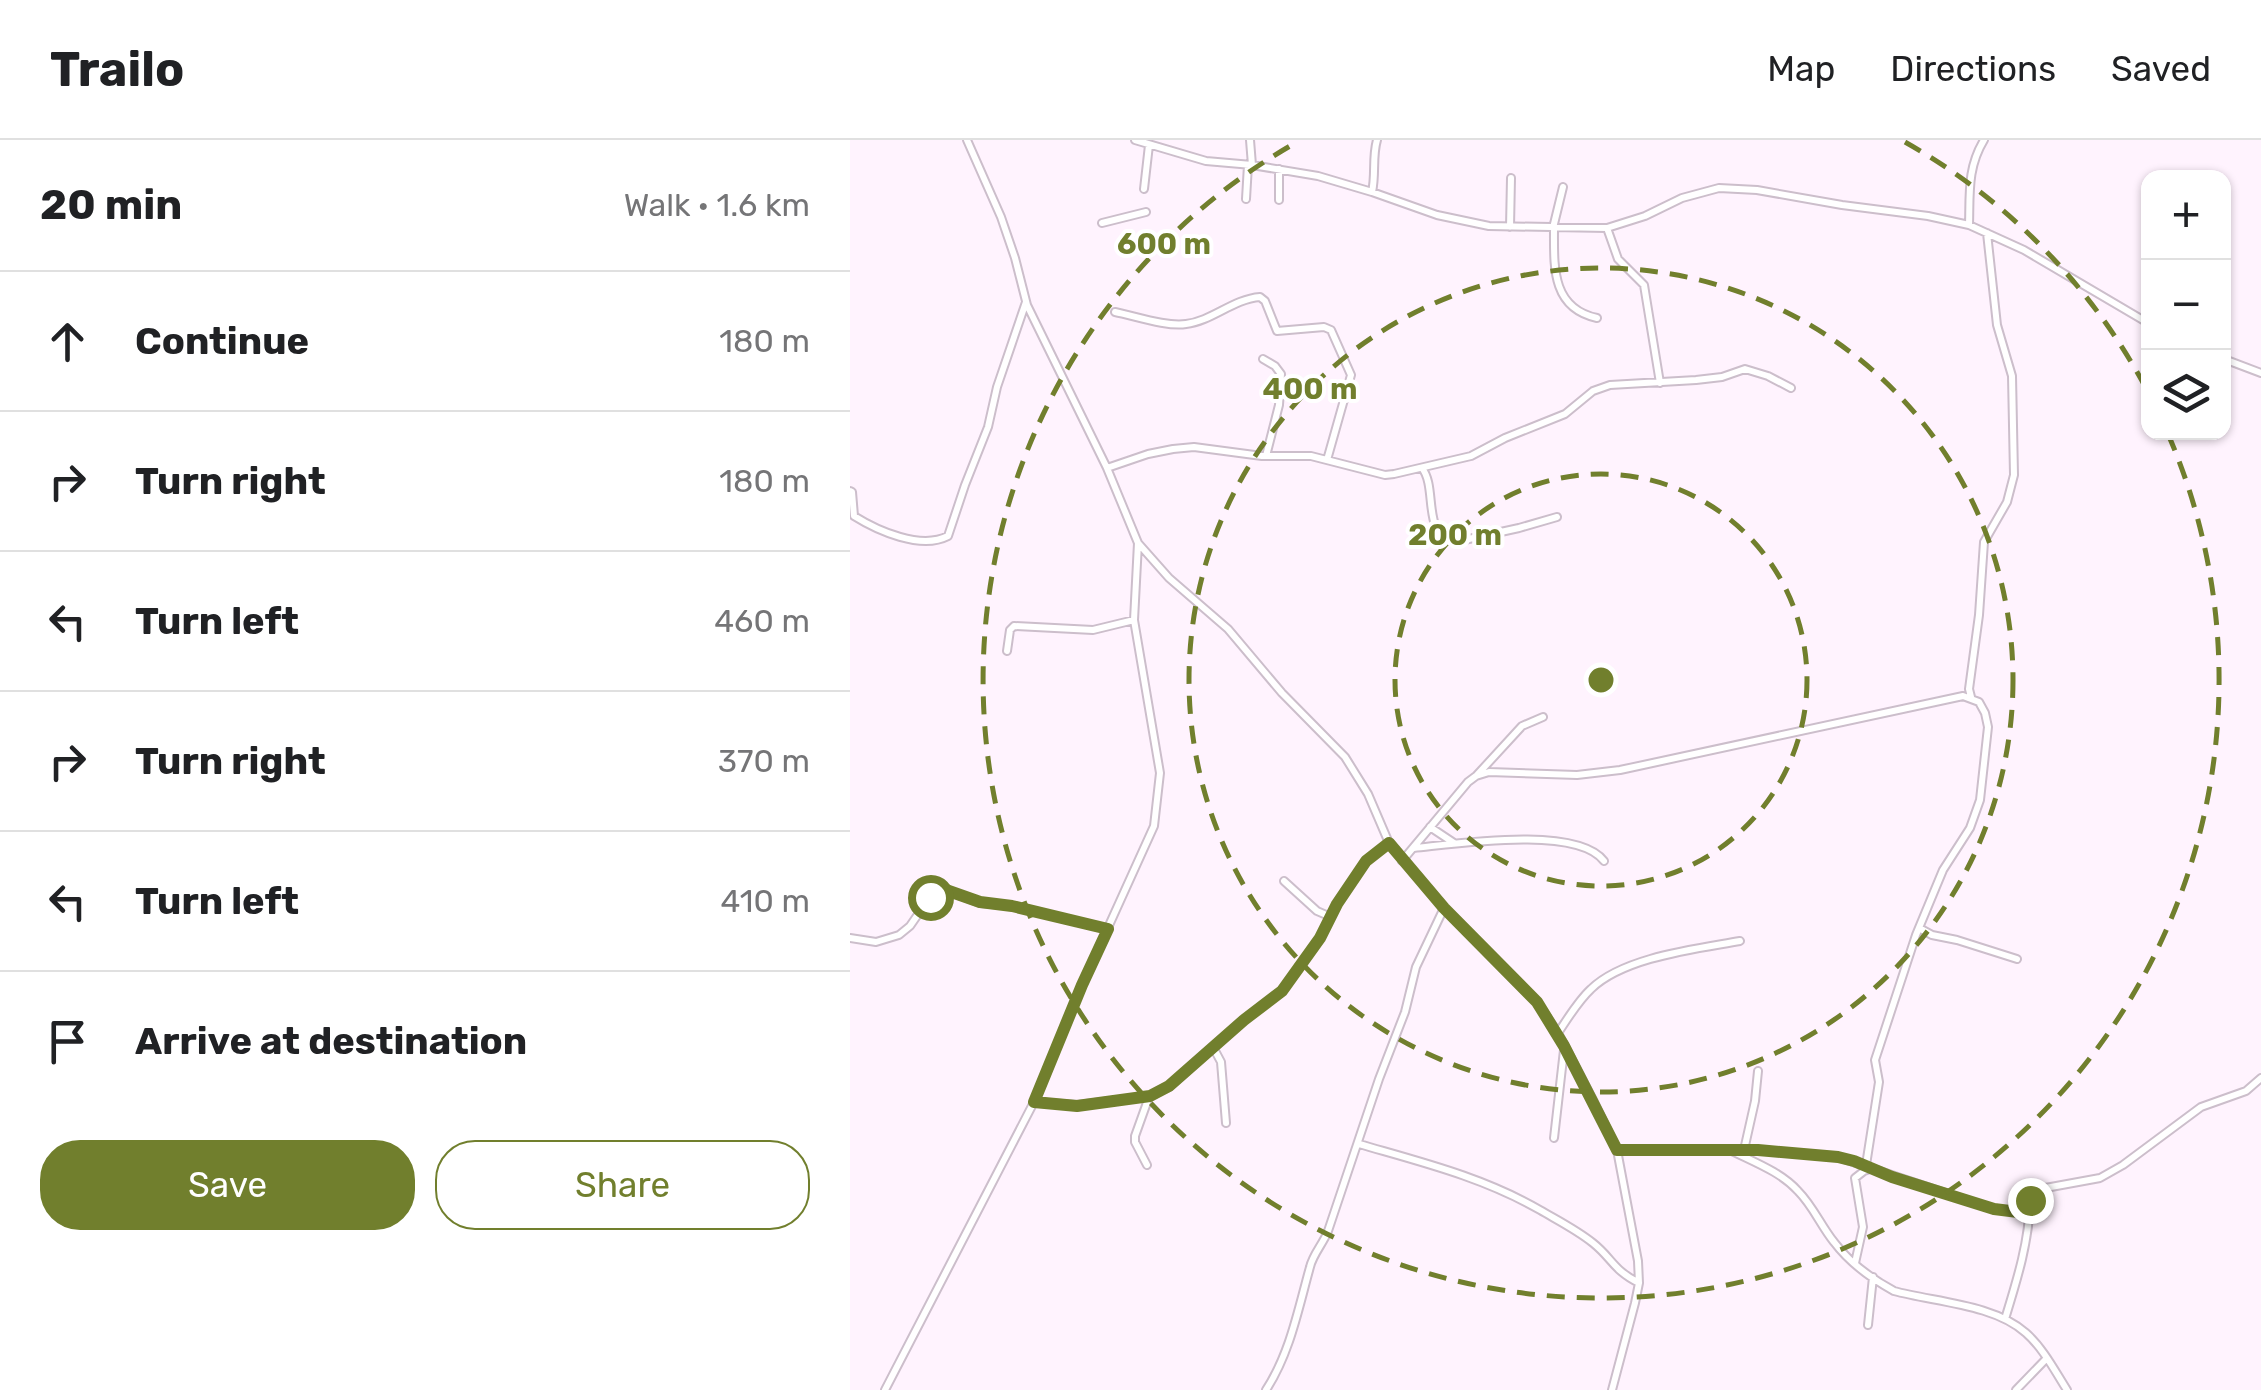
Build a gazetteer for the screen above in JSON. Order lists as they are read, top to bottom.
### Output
{
  "page": {
    "header": "Trailo",
    "nav": ["Map", "Directions", "Saved"],
    "heading": ["20 min", "Walk · 1.6 km"],
    "map_buttons": ["+", "−"],
    "list": [
      ["Continue", "180 m"],
      ["Turn right", "180 m"],
      ["Turn left", "460 m"],
      ["Turn right", "370 m"],
      ["Turn left", "410 m"],
      "Arrive at destination"
    ],
    "buttons": ["Save", "Share"]
  },
  "rings": ["600 m", "400 m", "200 m"]
}
